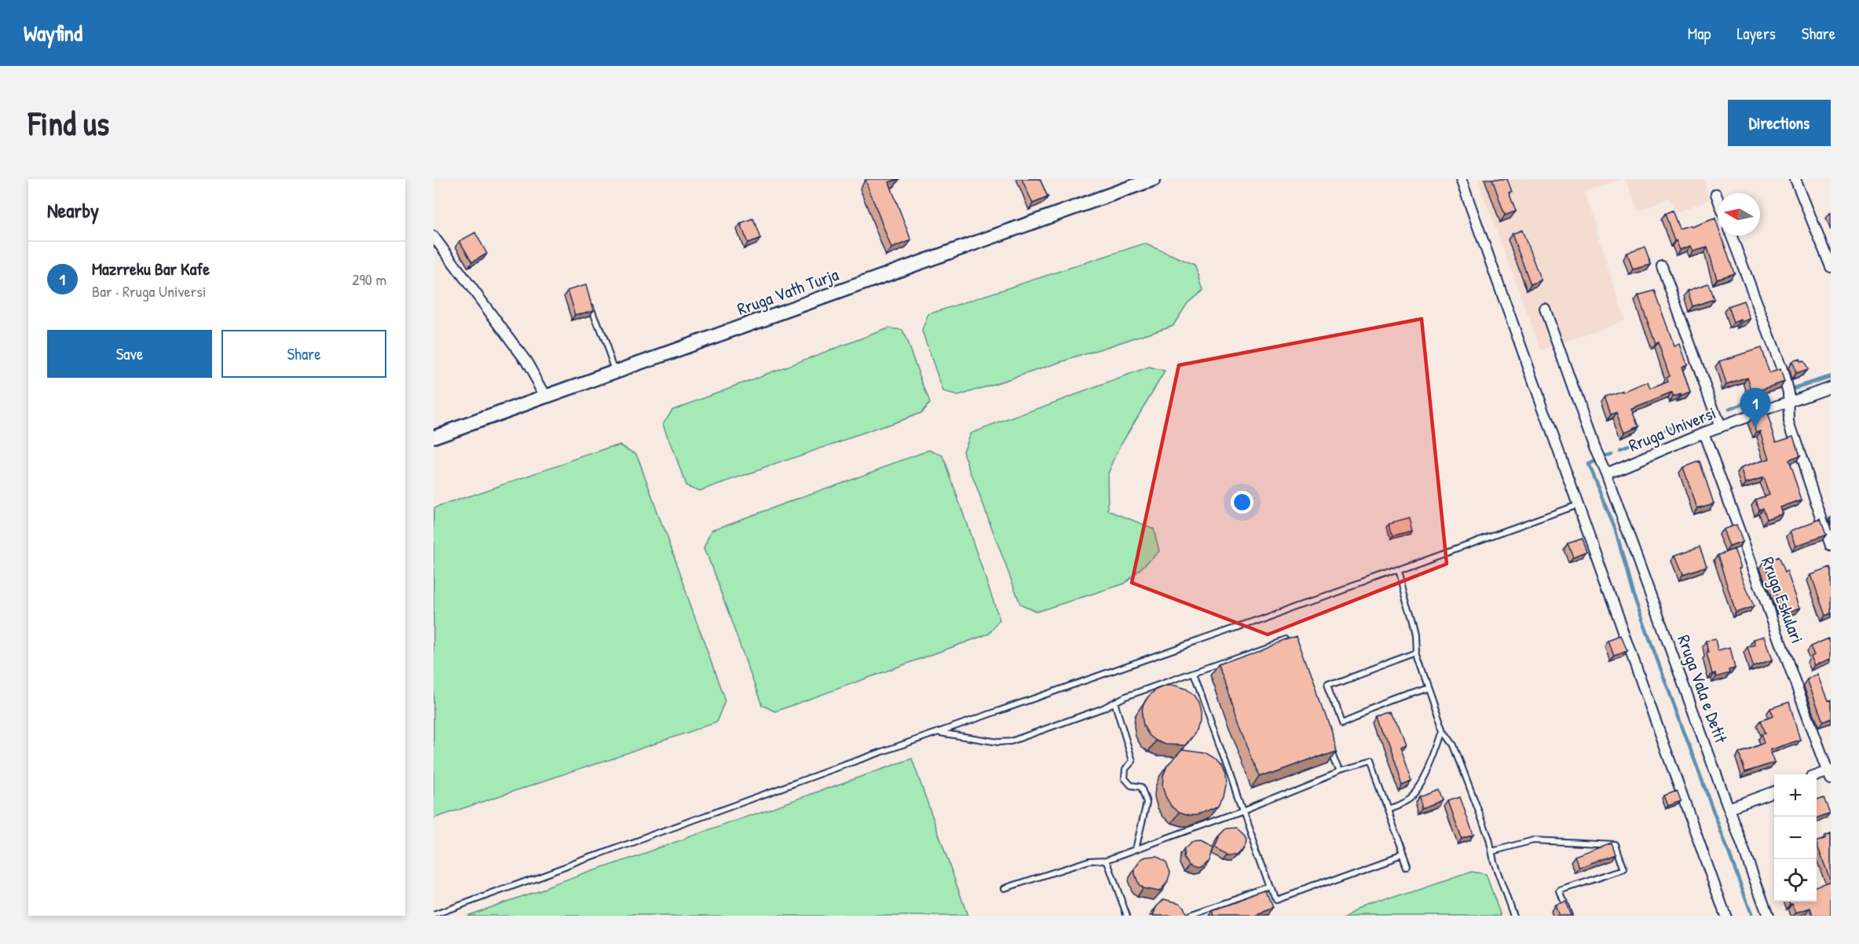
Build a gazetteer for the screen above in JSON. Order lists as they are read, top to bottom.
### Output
{
  "streets": {
    "street": [
      "Rruga Vath Turja",
      "Rruga Universi",
      "Rruga Eskulari",
      "Rruga Vala e Detit"
    ]
  },
  "crossings": [
    ["Rruga Universi", "Rruga Eskulari"],
    ["Rruga Universi", "Rruga Vala e Detit"]
  ],
  "north": "left",
  "page": {
    "header": "Wayfind",
    "nav": ["Map", "Layers", "Share"],
    "buttons": [
      "Directions",
      ["Save", "Share"]
    ],
    "title": "Find us",
    "heading": "Nearby",
    "list": [
      {
        "mark": "1",
        "name": "Mazrreku Bar Kafe",
        "note": "Bar · Rruga Universi",
        "value": "290 m"
      }
    ],
    "pins": "1",
    "map_buttons": ["+", "−"]
  }
}
